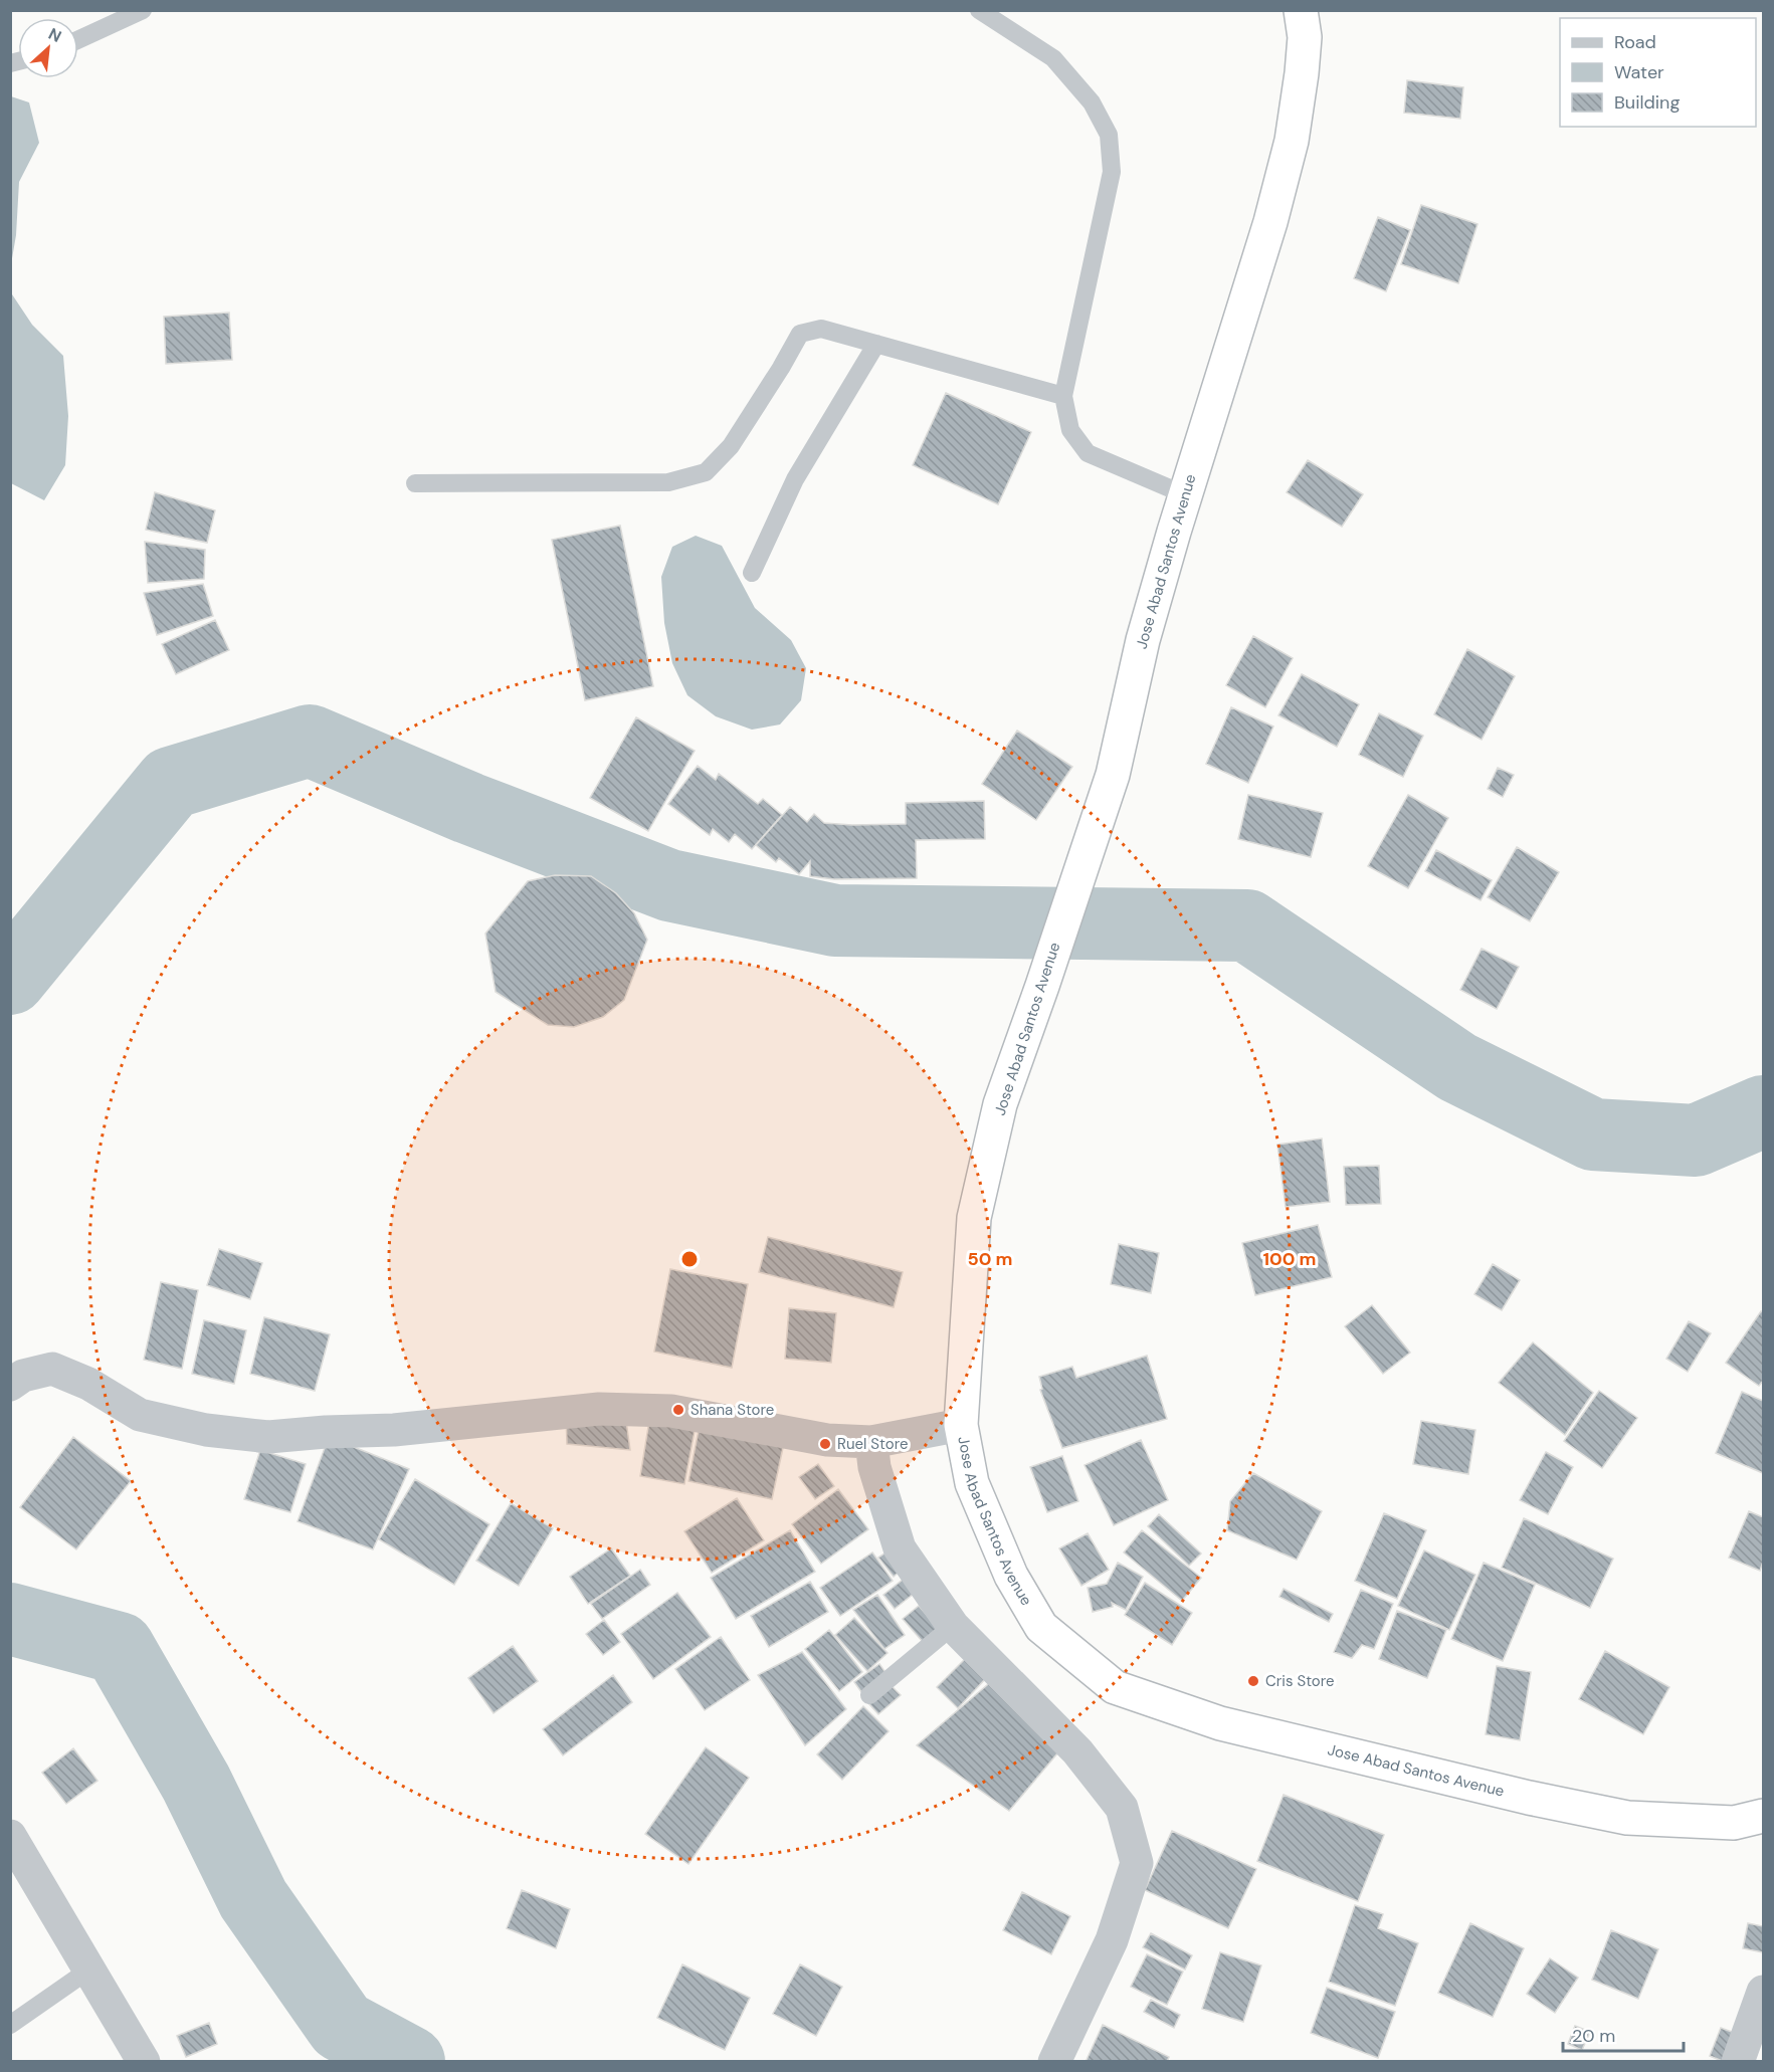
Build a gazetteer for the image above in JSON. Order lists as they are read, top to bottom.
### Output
{
  "streets": {
    "highway": ["Jose Abad Santos Avenue"]
  },
  "places": ["Shana Store", "Ruel Store", "Cris Store"],
  "legend": ["Road", "Water", "Building"],
  "scale_bar": "20 m",
  "north": "top right",
  "rings": ["50 m", "100 m"]
}
